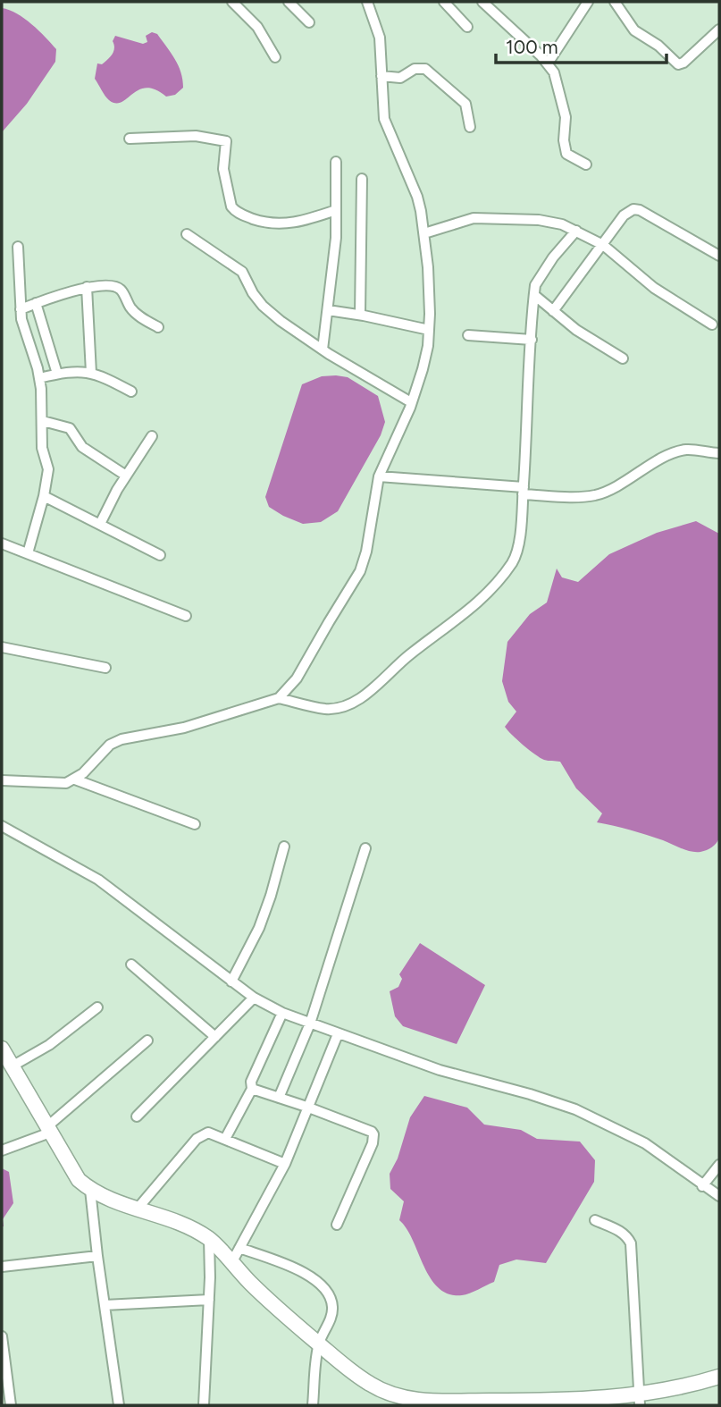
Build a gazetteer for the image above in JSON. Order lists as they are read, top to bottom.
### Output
{
  "scale_bar": "100 m"
}
